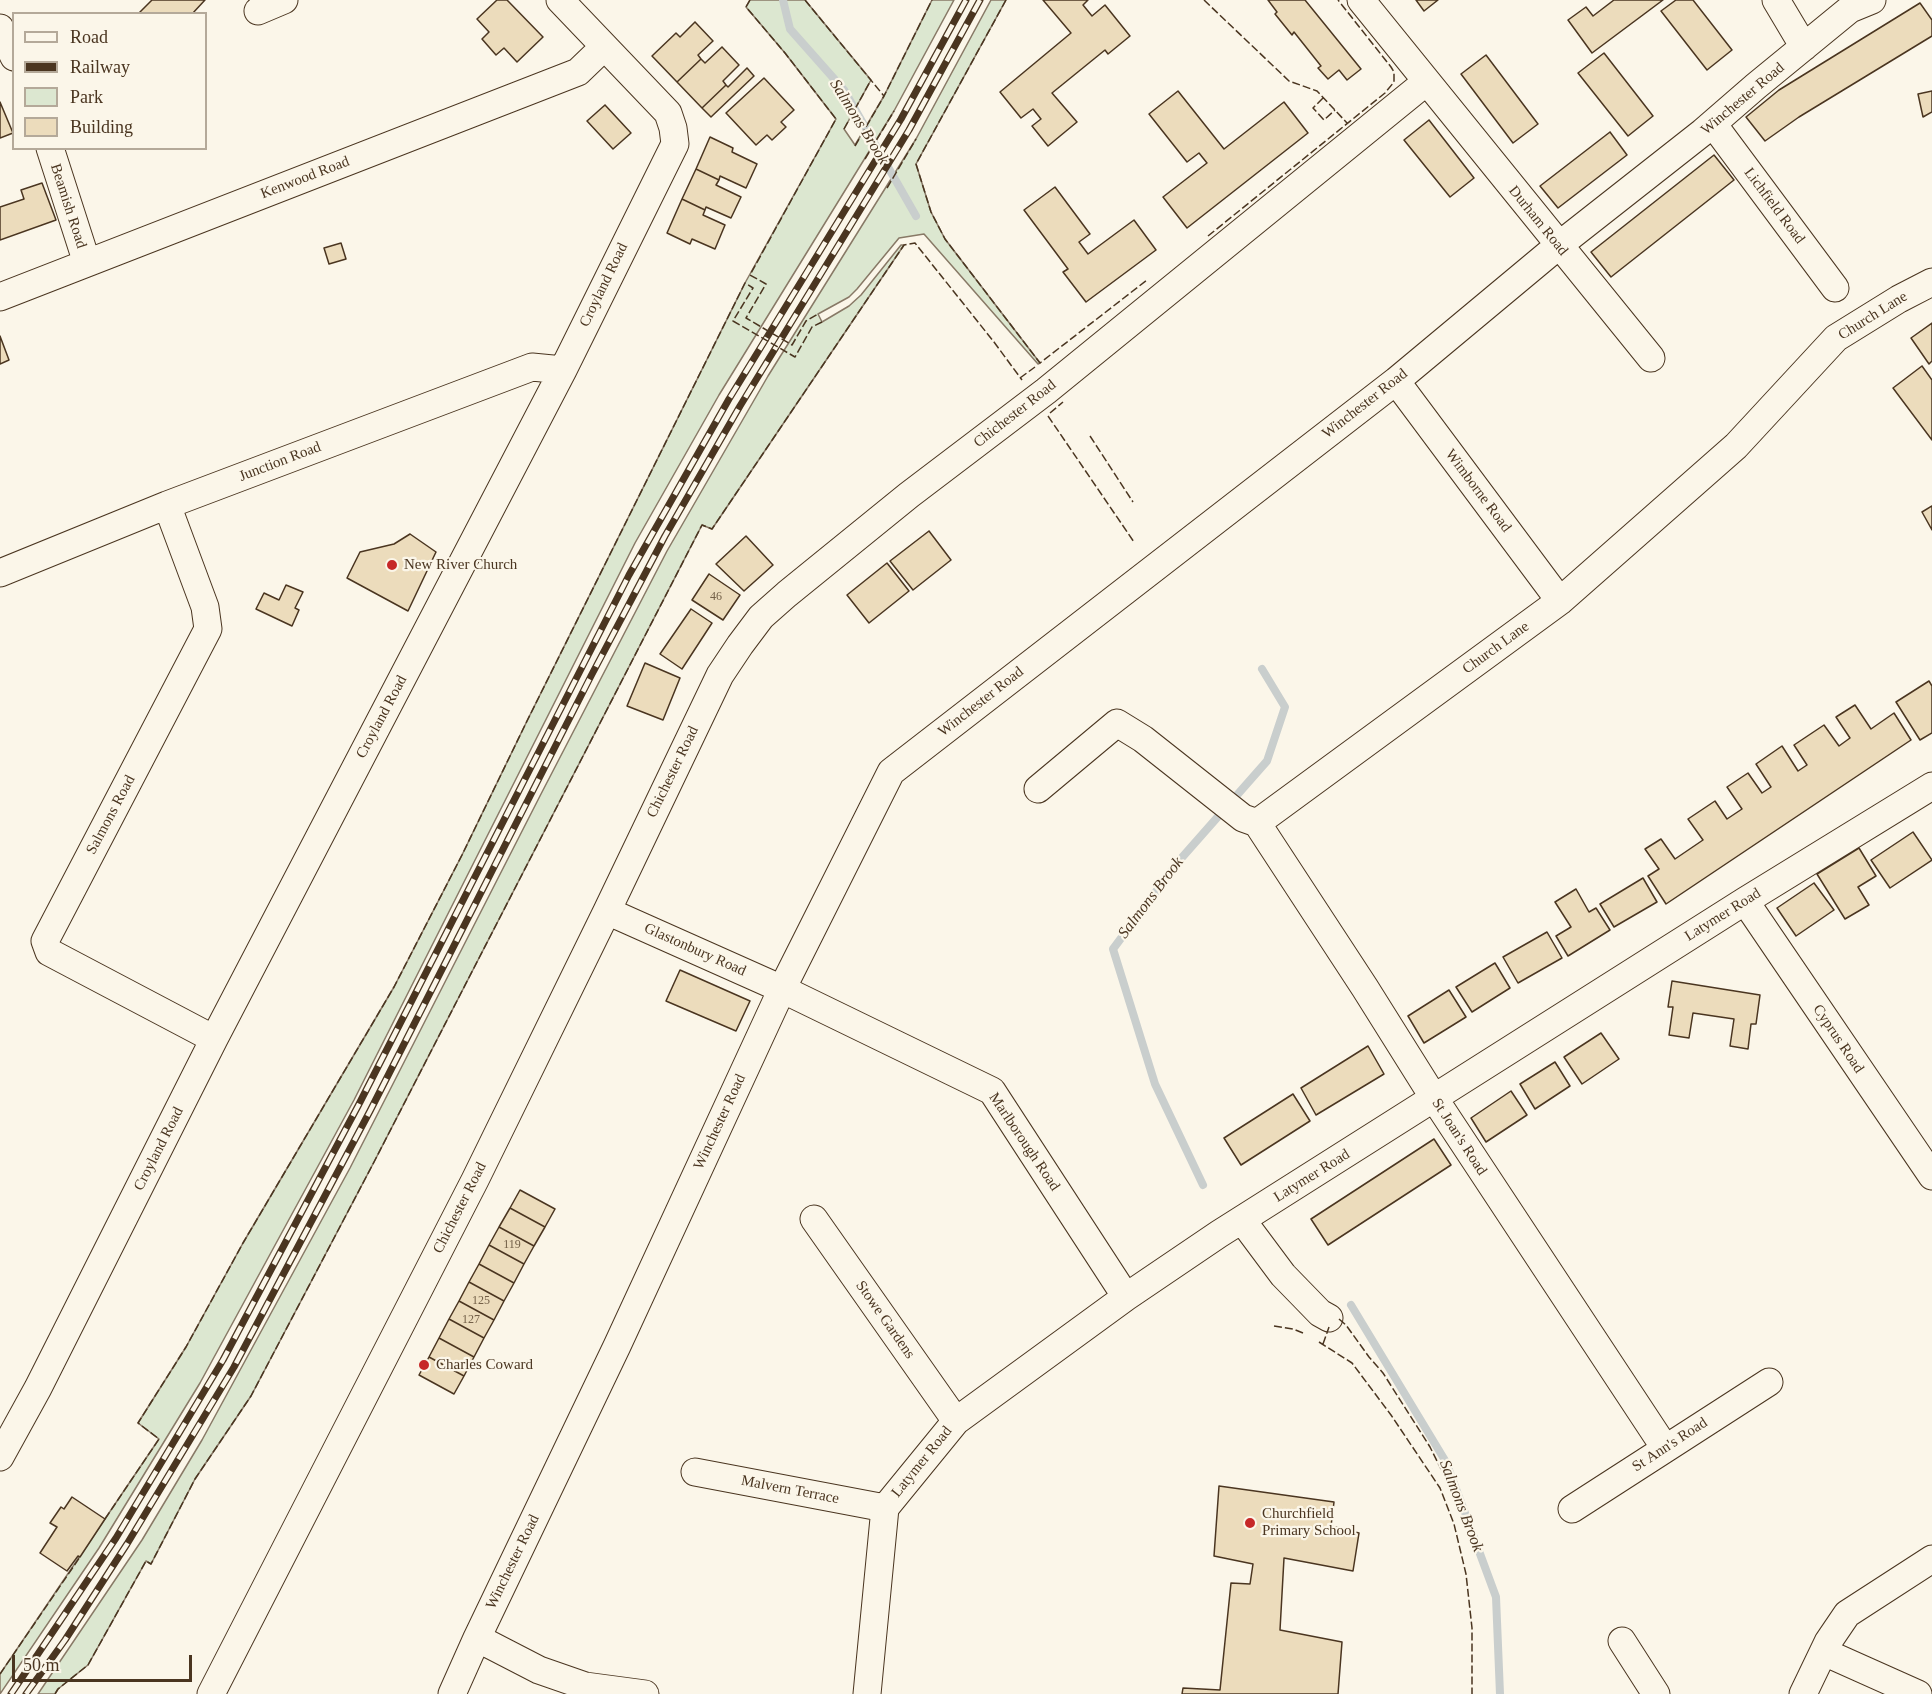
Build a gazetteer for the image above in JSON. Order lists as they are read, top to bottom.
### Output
{
  "streets": {
    "street": [
      "Winchester Road",
      "Kenwood Road",
      "Beamish Road",
      "Lichfield Road",
      "Durham Road",
      "Croyland Road",
      "Church Lane",
      "Chichester Road",
      "Junction Road",
      "Wimborne Road",
      "Salmons Road",
      "Latymer Road",
      "Glastonbury Road",
      "Cyprus Road",
      "St Joan's Road",
      "Marlborough Road",
      "Stowe Gardens",
      "St Ann's Road",
      "Malvern Terrace"
    ]
  },
  "crossings": [
    ["Winchester Road", "Lichfield Road"],
    ["Winchester Road", "Durham Road"],
    ["Winchester Road", "Wimborne Road"],
    ["Winchester Road", "Glastonbury Road"],
    ["Winchester Road", "Marlborough Road"],
    ["Kenwood Road", "Beamish Road"],
    ["Kenwood Road", "Croyland Road"],
    ["Durham Road", "Chichester Road"],
    ["Croyland Road", "Junction Road"],
    ["Croyland Road", "Salmons Road"],
    ["Church Lane", "Wimborne Road"],
    ["Church Lane", "St Joan's Road"],
    ["Chichester Road", "Glastonbury Road"],
    ["Junction Road", "Salmons Road"],
    ["Latymer Road", "Cyprus Road"],
    ["Latymer Road", "St Joan's Road"],
    ["Latymer Road", "Marlborough Road"],
    ["Latymer Road", "Stowe Gardens"],
    ["Latymer Road", "Malvern Terrace"],
    ["Glastonbury Road", "Marlborough Road"],
    ["St Joan's Road", "St Ann's Road"]
  ],
  "water": ["Salmons Brook"],
  "places": ["New River Church", "Charles Coward", "Churchfield Primary School"],
  "house_numbers": [
    "46",
    "119",
    "125",
    "127"
  ],
  "legend": [
    "Road",
    "Railway",
    "Park",
    "Building"
  ],
  "scale_bar": "50 m"
}
